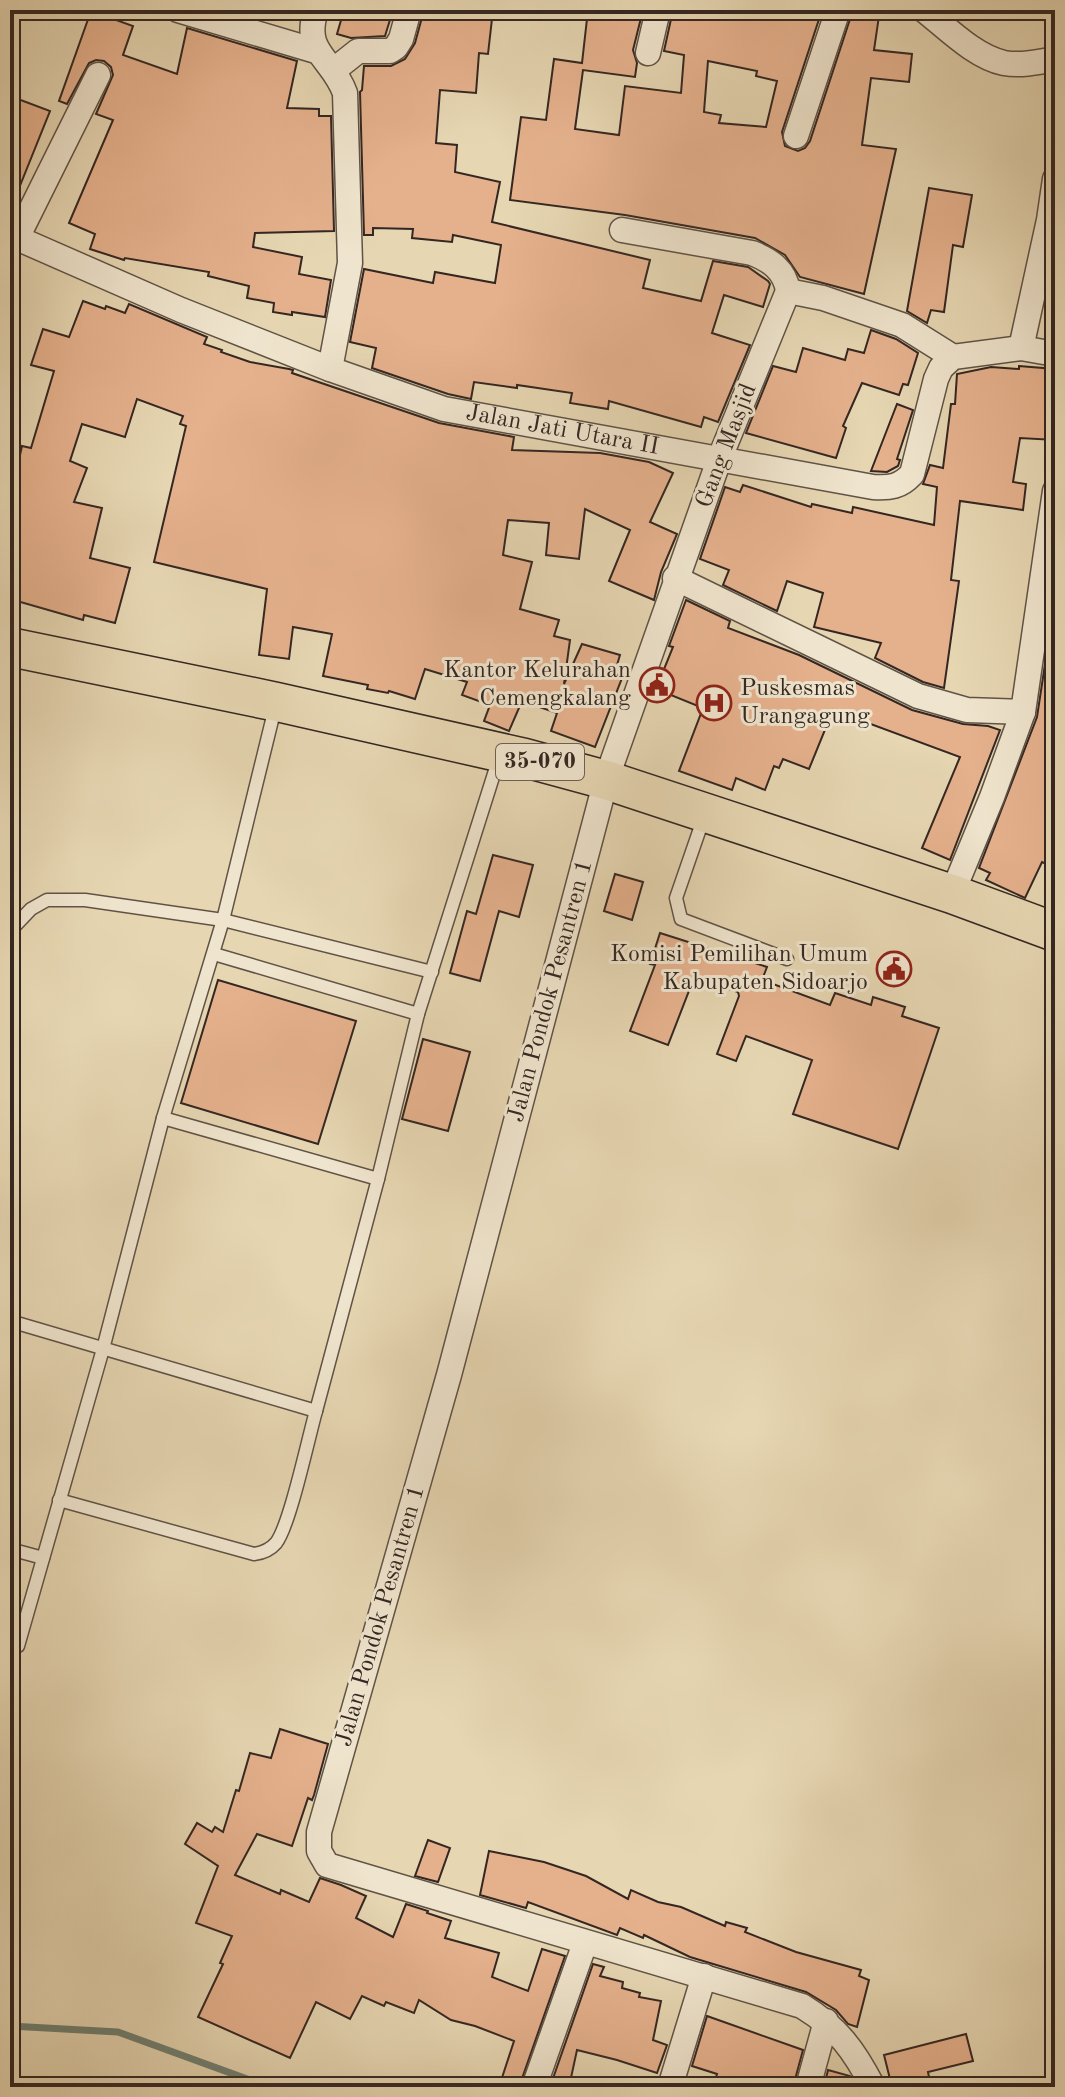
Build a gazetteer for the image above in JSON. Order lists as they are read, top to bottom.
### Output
{
  "streets": {
    "main road": ["35-070"],
    "street": ["Jalan Jati Utara II", "Gang Masjid", "Jalan Pondok Pesantren 1"]
  },
  "crossings": [
    ["Jalan Jati Utara II", "Gang Masjid"],
    ["Gang Masjid", "35-070"],
    ["Gang Masjid", "Jalan Pondok Pesantren 1"],
    ["35-070", "Jalan Pondok Pesantren 1"]
  ],
  "places": {
    "public building": ["Kantor Kelurahan Cemengkalang", "Komisi Pemilihan Umum Kabupaten Sidoarjo"],
    "hospital": ["Puskesmas Urangagung"]
  }
}
